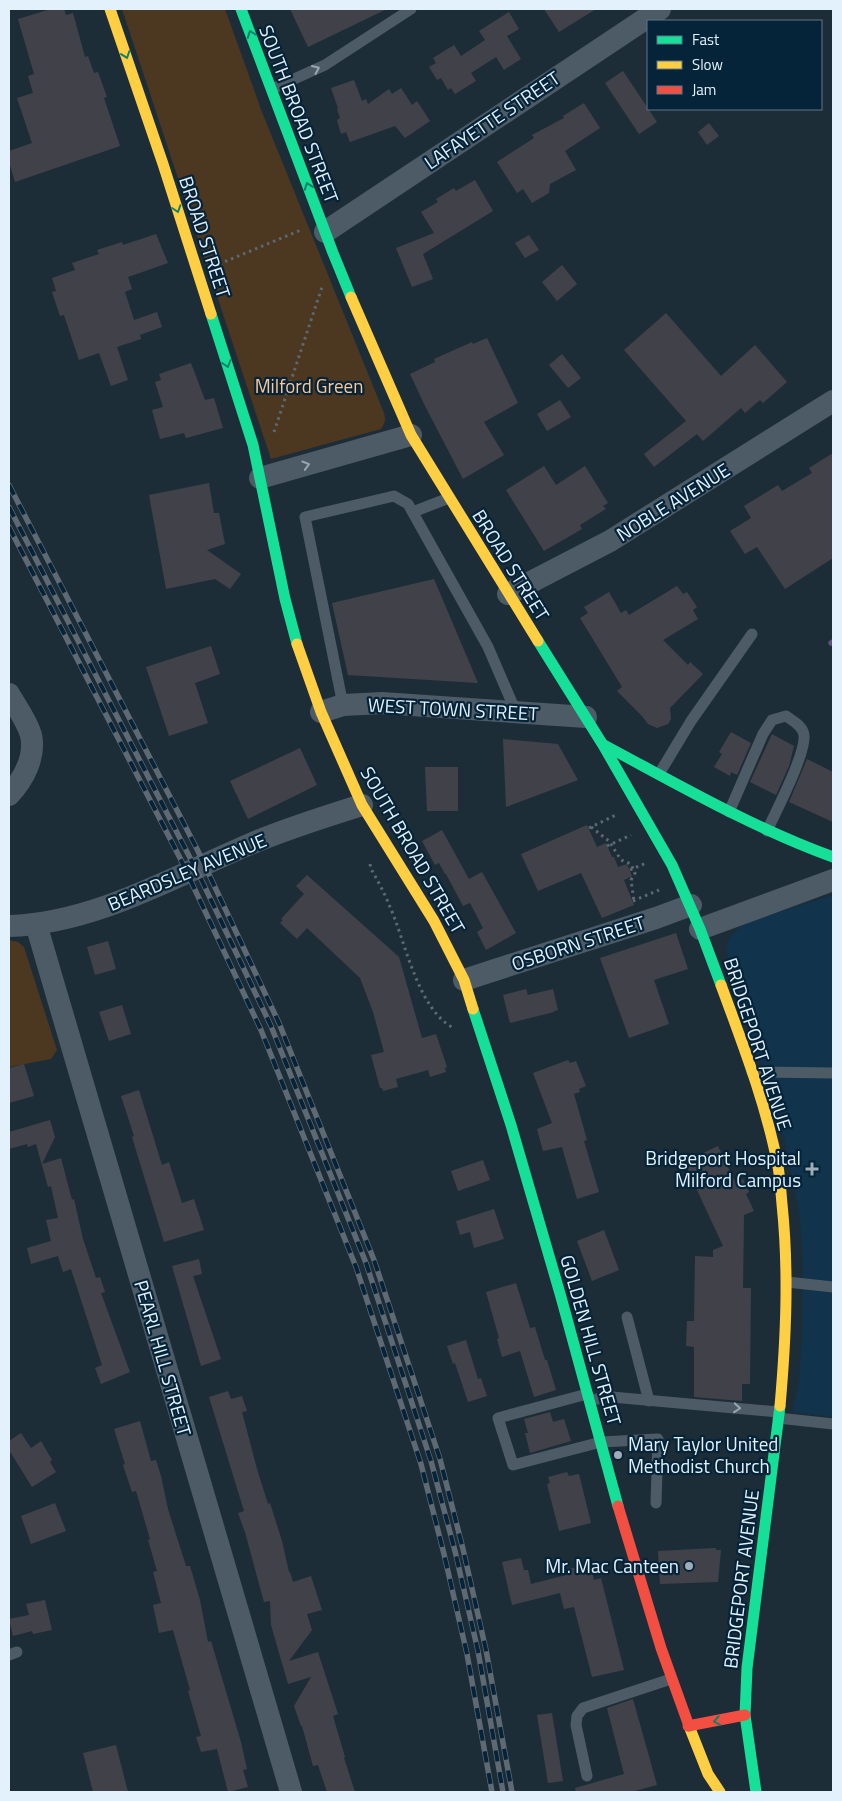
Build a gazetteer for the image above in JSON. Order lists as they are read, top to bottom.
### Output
{
  "streets": {
    "main road": [
      "SOUTH BROAD STREET",
      "BROAD STREET",
      "BRIDGEPORT AVENUE",
      "GOLDEN HILL STREET"
    ],
    "street": [
      "LAFAYETTE STREET",
      "NOBLE AVENUE",
      "WEST TOWN STREET",
      "BEARDSLEY AVENUE",
      "OSBORN STREET",
      "PEARL HILL STREET"
    ]
  },
  "crossings": [
    ["SOUTH BROAD STREET", "LAFAYETTE STREET"],
    ["SOUTH BROAD STREET", "BROAD STREET"],
    ["SOUTH BROAD STREET", "WEST TOWN STREET"],
    ["SOUTH BROAD STREET", "BEARDSLEY AVENUE"],
    ["SOUTH BROAD STREET", "OSBORN STREET"],
    ["SOUTH BROAD STREET", "GOLDEN HILL STREET"],
    ["LAFAYETTE STREET", "BROAD STREET"],
    ["BROAD STREET", "NOBLE AVENUE"],
    ["BROAD STREET", "WEST TOWN STREET"],
    ["BROAD STREET", "OSBORN STREET"],
    ["BROAD STREET", "BRIDGEPORT AVENUE"],
    ["BEARDSLEY AVENUE", "PEARL HILL STREET"],
    ["OSBORN STREET", "BRIDGEPORT AVENUE"],
    ["OSBORN STREET", "GOLDEN HILL STREET"]
  ],
  "one_way": ["BROAD STREET"],
  "parks": ["Milford Green"],
  "places": {
    "health": ["Bridgeport Hospital Milford Campus"],
    "other": ["Mary Taylor United Methodist Church", "Mr. Mac Canteen"]
  },
  "legend": ["Fast", "Slow", "Jam"]
}
